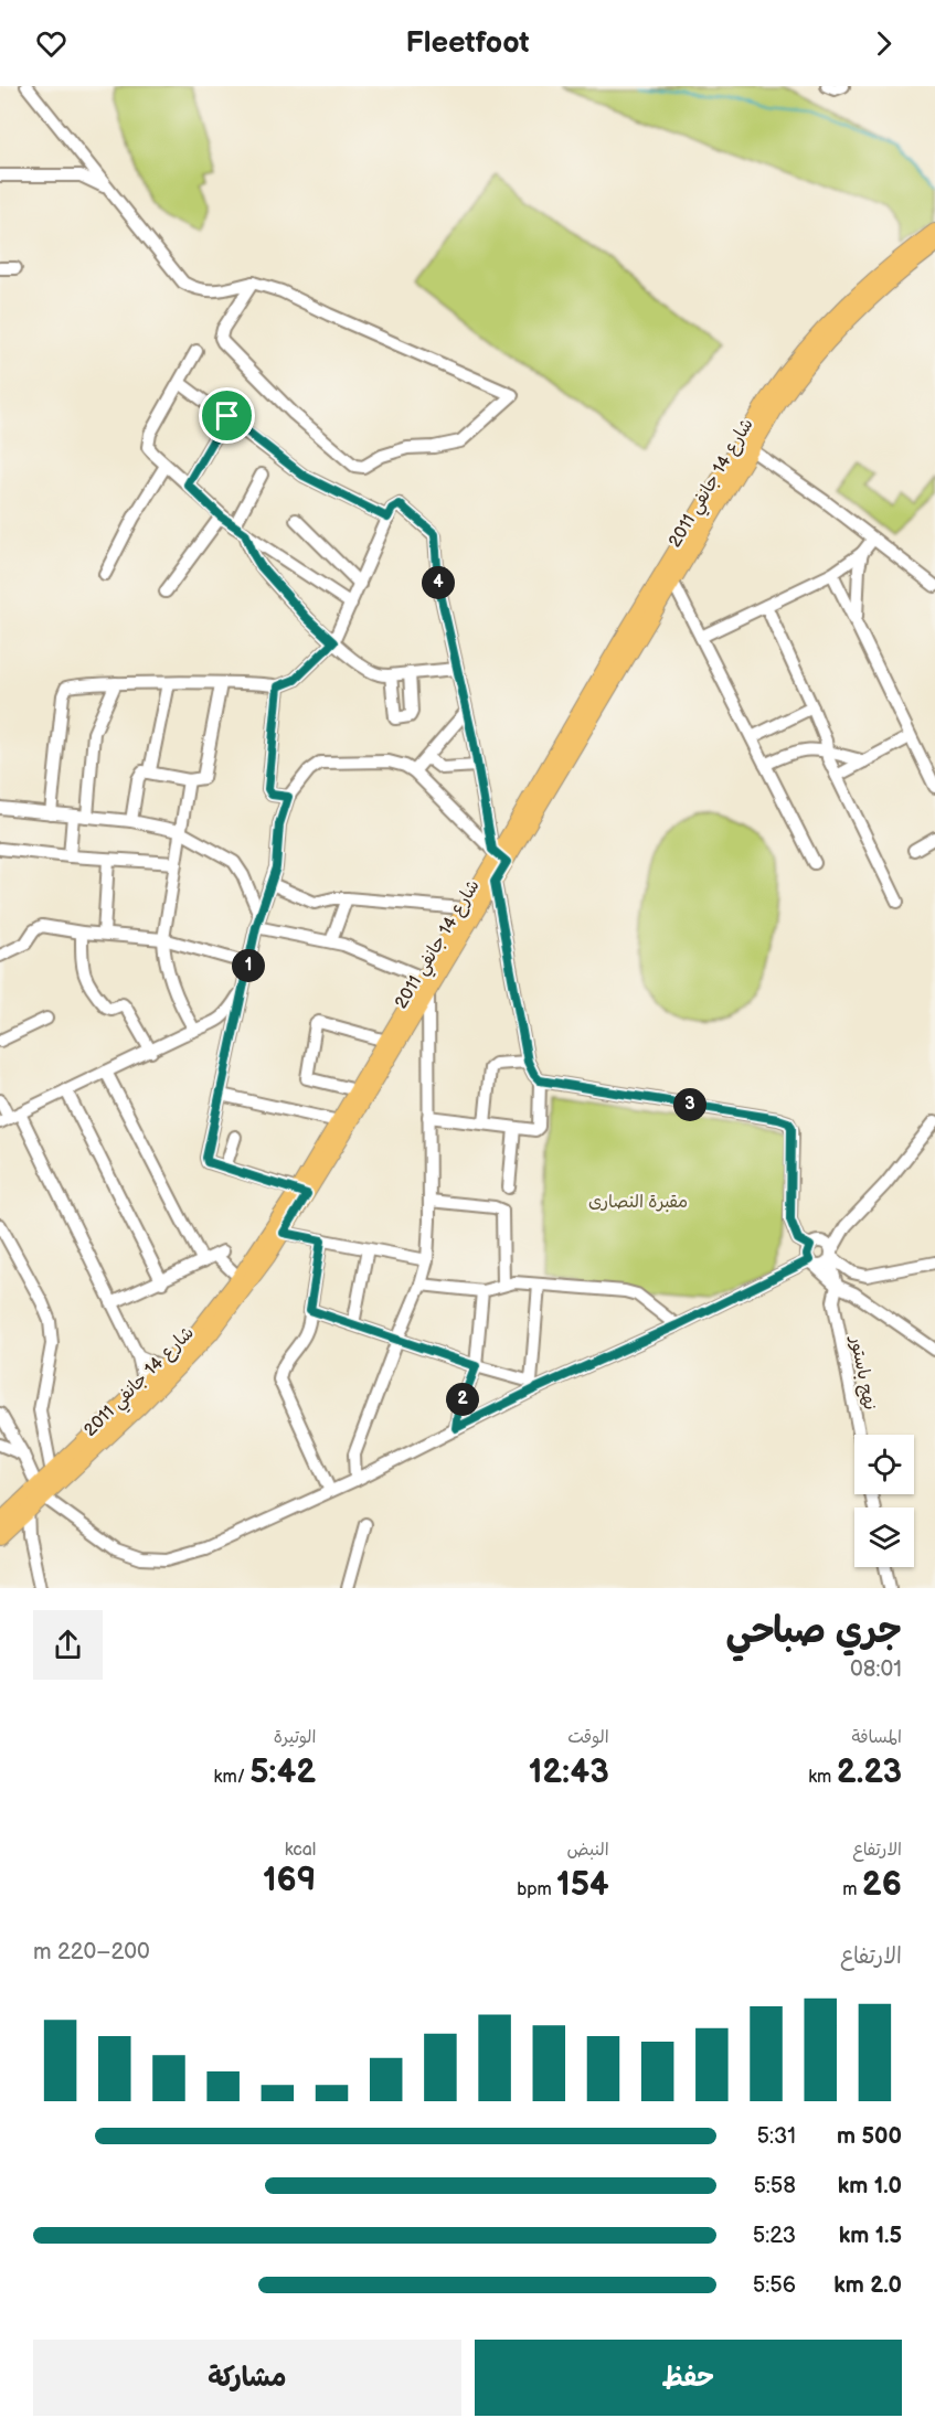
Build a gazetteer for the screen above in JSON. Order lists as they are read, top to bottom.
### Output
{
  "streets": {
    "main road": ["شارع 14 جانفي 2011"],
    "street": ["نهج باستور"]
  },
  "parks": ["مقبرة النصارى"],
  "page": {
    "header": "Fleetfoot",
    "pins": [
      "4",
      "1",
      "3",
      "2"
    ],
    "heading": ["جري صباحي", "08:01"],
    "stats": [
      ["المسافة", "2.23 km"],
      ["الوقت", "12:43"],
      ["الوتيرة", "5:42 /km"],
      ["الارتفاع", "26 m"],
      ["النبض", "154 bpm"],
      ["kcal", "169"]
    ],
    "chart": ["الارتفاع", "200–220 m"],
    "list": [
      {
        "name": "500 m",
        "note": "5:31"
      },
      {
        "name": "1.0 km",
        "note": "5:58"
      },
      {
        "name": "1.5 km",
        "note": "5:23"
      },
      {
        "name": "2.0 km",
        "note": "5:56"
      }
    ],
    "buttons": ["حفظ", "مشاركة"]
  }
}
